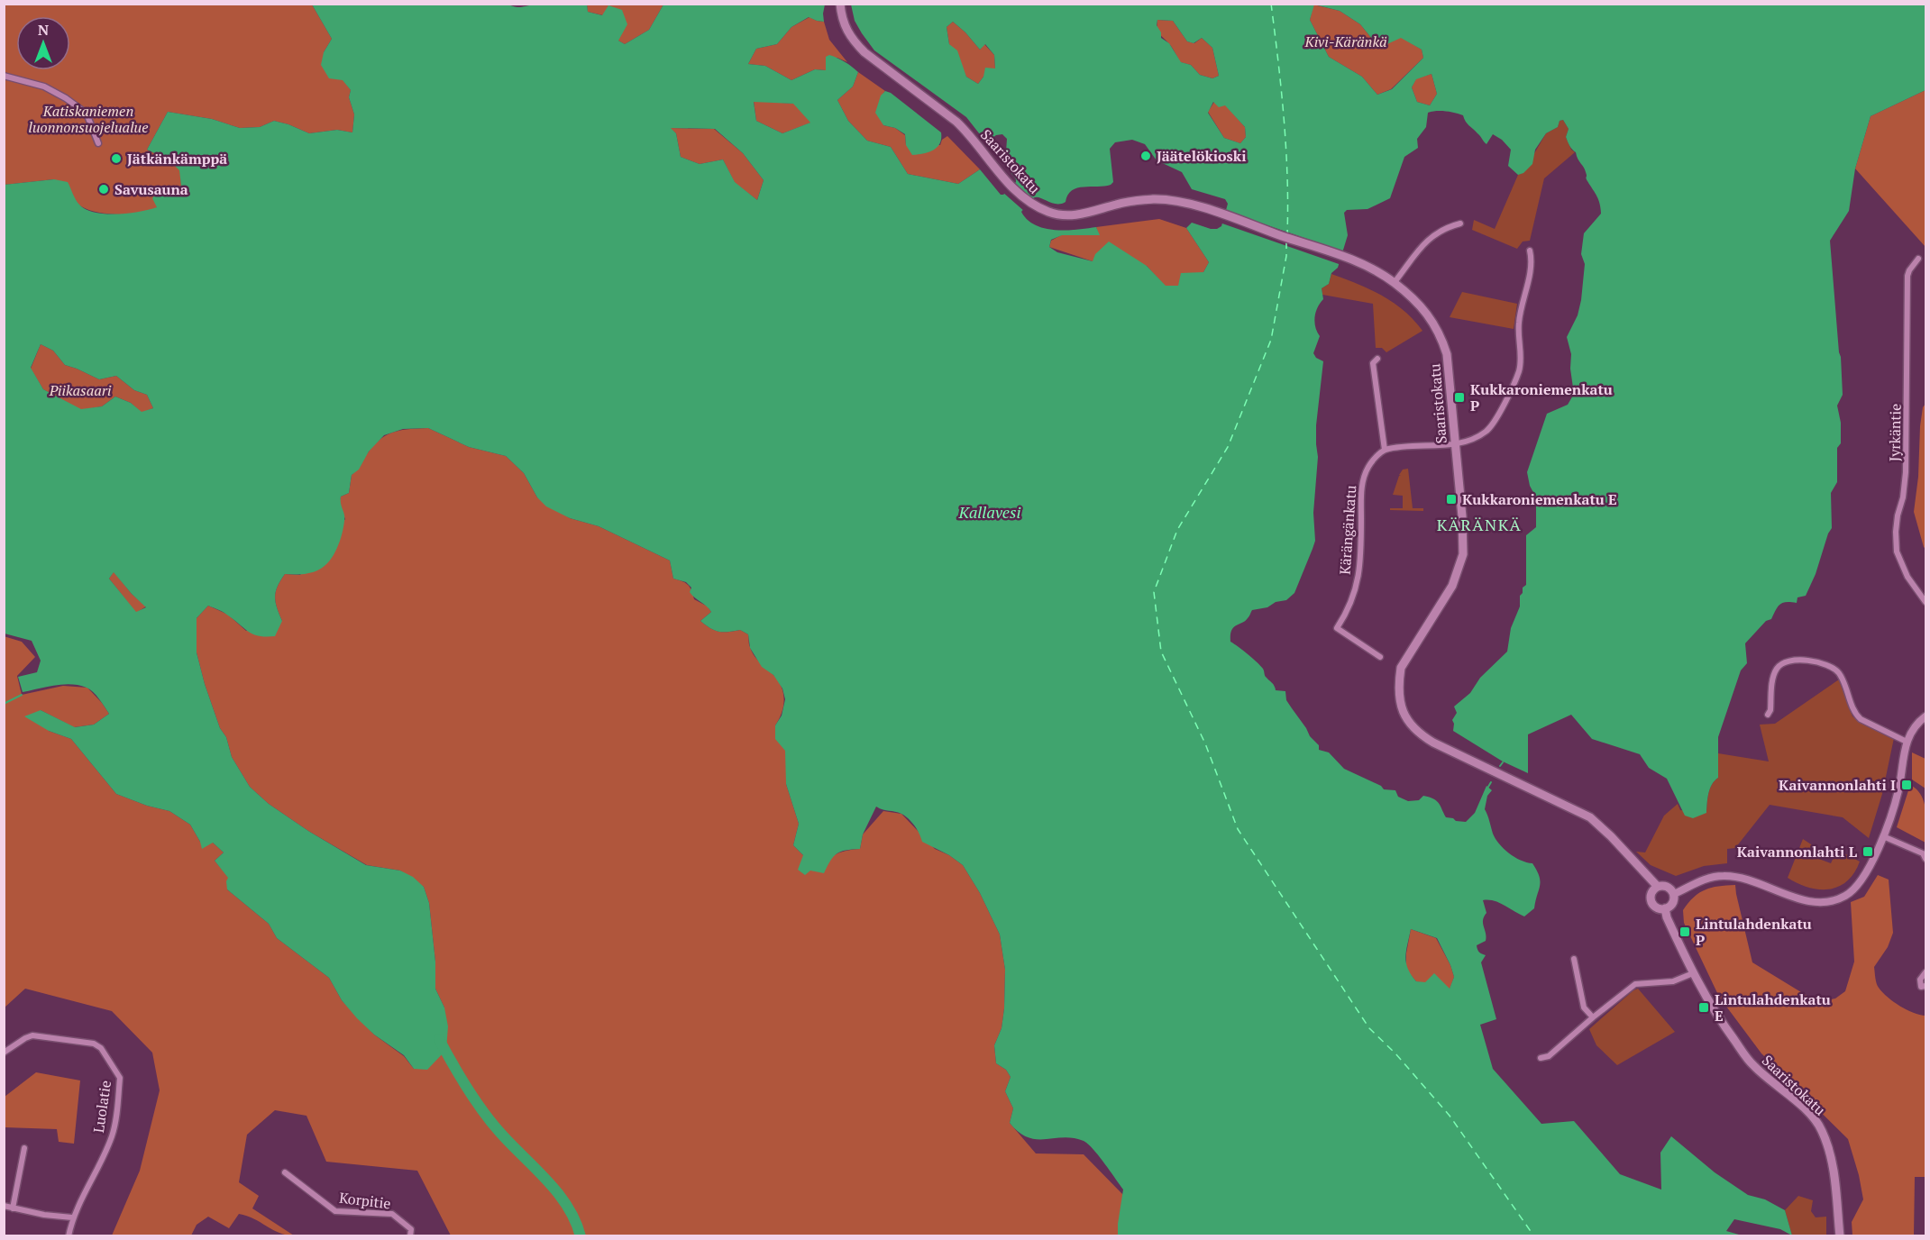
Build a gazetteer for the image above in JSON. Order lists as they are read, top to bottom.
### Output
{
  "streets": {
    "main road": ["Saaristokatu"],
    "street": [
      "Jyrkäntie",
      "Kärängänkatu",
      "Luolatie",
      "Korpitie"
    ]
  },
  "districts": ["KÄRÄNKÄ"],
  "water": ["Kallavesi"],
  "parks": ["Kivi-Käränkä", "Katiskaniemen luonnonsuojelualue", "Piikasaari"],
  "places": {
    "other": ["Jäätelökioski", "Jätkänkämppä", "Savusauna"],
    "transit": [
      "Kukkaroniemenkatu P",
      "Kukkaroniemenkatu E",
      "Kaivannonlahti I",
      "Kaivannonlahti L",
      "Lintulahdenkatu P",
      "Lintulahdenkatu E"
    ]
  },
  "north": "top"
}
